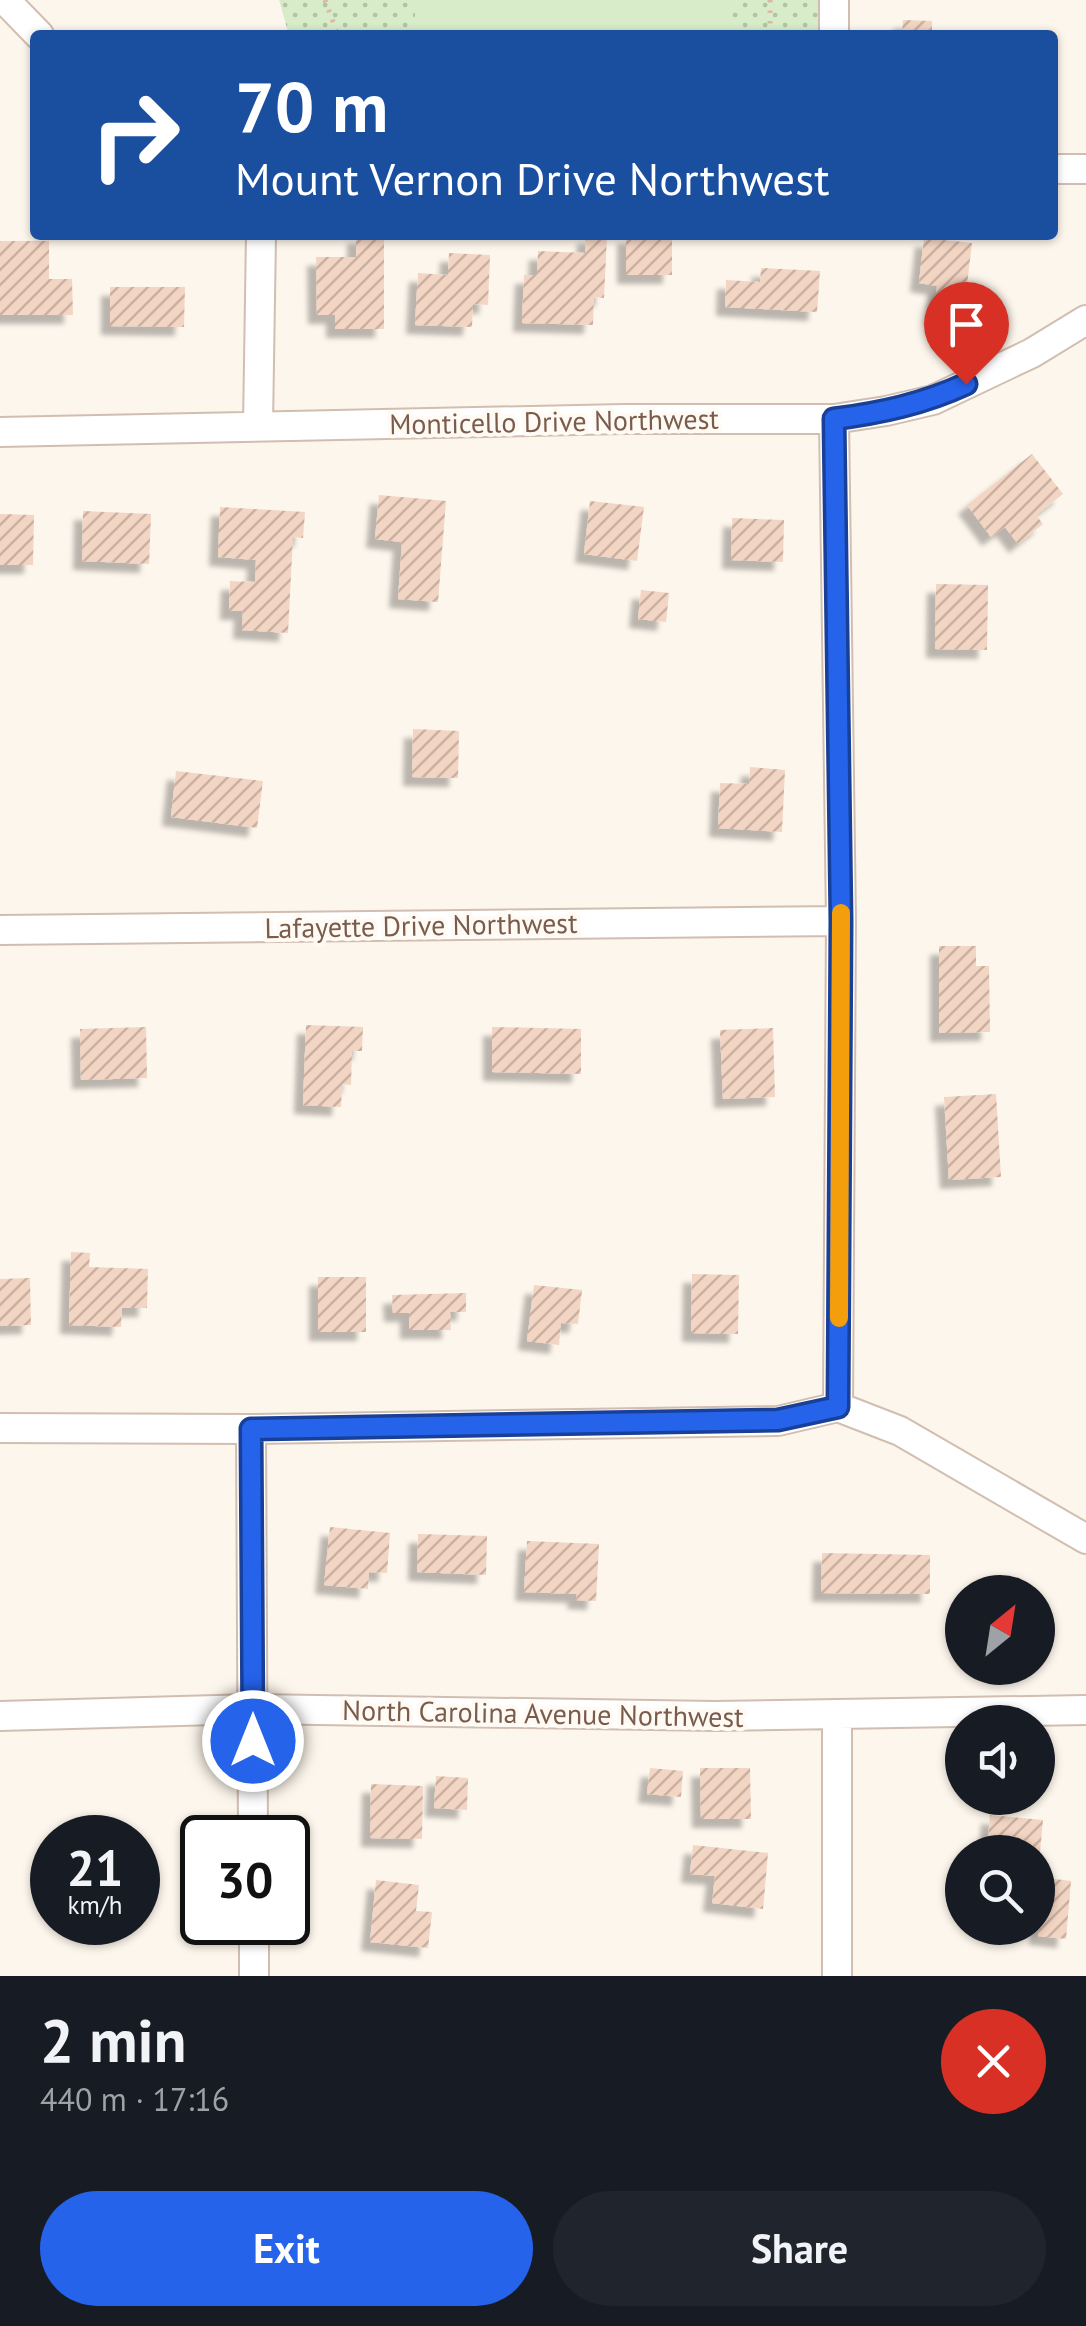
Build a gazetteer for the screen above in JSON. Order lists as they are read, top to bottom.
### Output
{
  "streets": {
    "street": ["Monticello Drive Northwest", "Lafayette Drive Northwest", "North Carolina Avenue Northwest"]
  },
  "north": "top right",
  "page": {
    "turn": ["70 m", "Mount Vernon Drive Northwest"],
    "speed": "21 km/h",
    "limit": "30",
    "heading": ["2 min", "440 m · 17:16"],
    "buttons": ["Exit", "Share"]
  }
}
